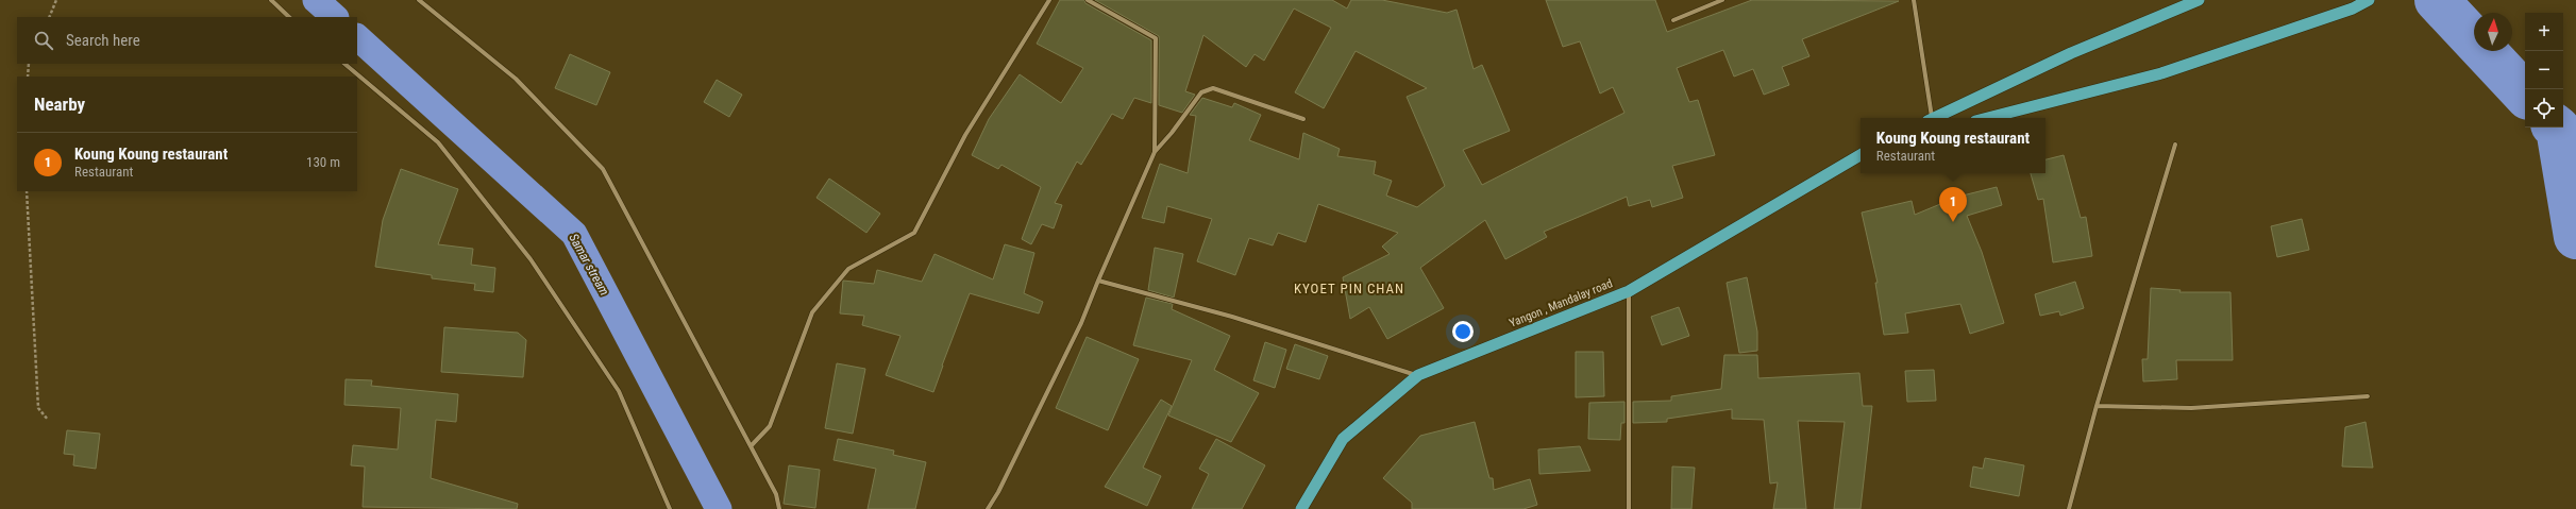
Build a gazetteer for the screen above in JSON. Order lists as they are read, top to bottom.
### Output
{
  "streets": {
    "highway": ["Yangon , Mandalay road"]
  },
  "districts": ["KYOET PIN CHAN"],
  "water": ["Samar stream"],
  "north": "top",
  "page": {
    "map_buttons": ["+", "−"],
    "search": "Search here",
    "heading": "Nearby",
    "popup": ["Koung Koung restaurant", "Restaurant"],
    "list": [
      {
        "mark": "1",
        "name": "Koung Koung restaurant",
        "note": "Restaurant",
        "value": "130 m"
      }
    ],
    "pins": "1"
  }
}
